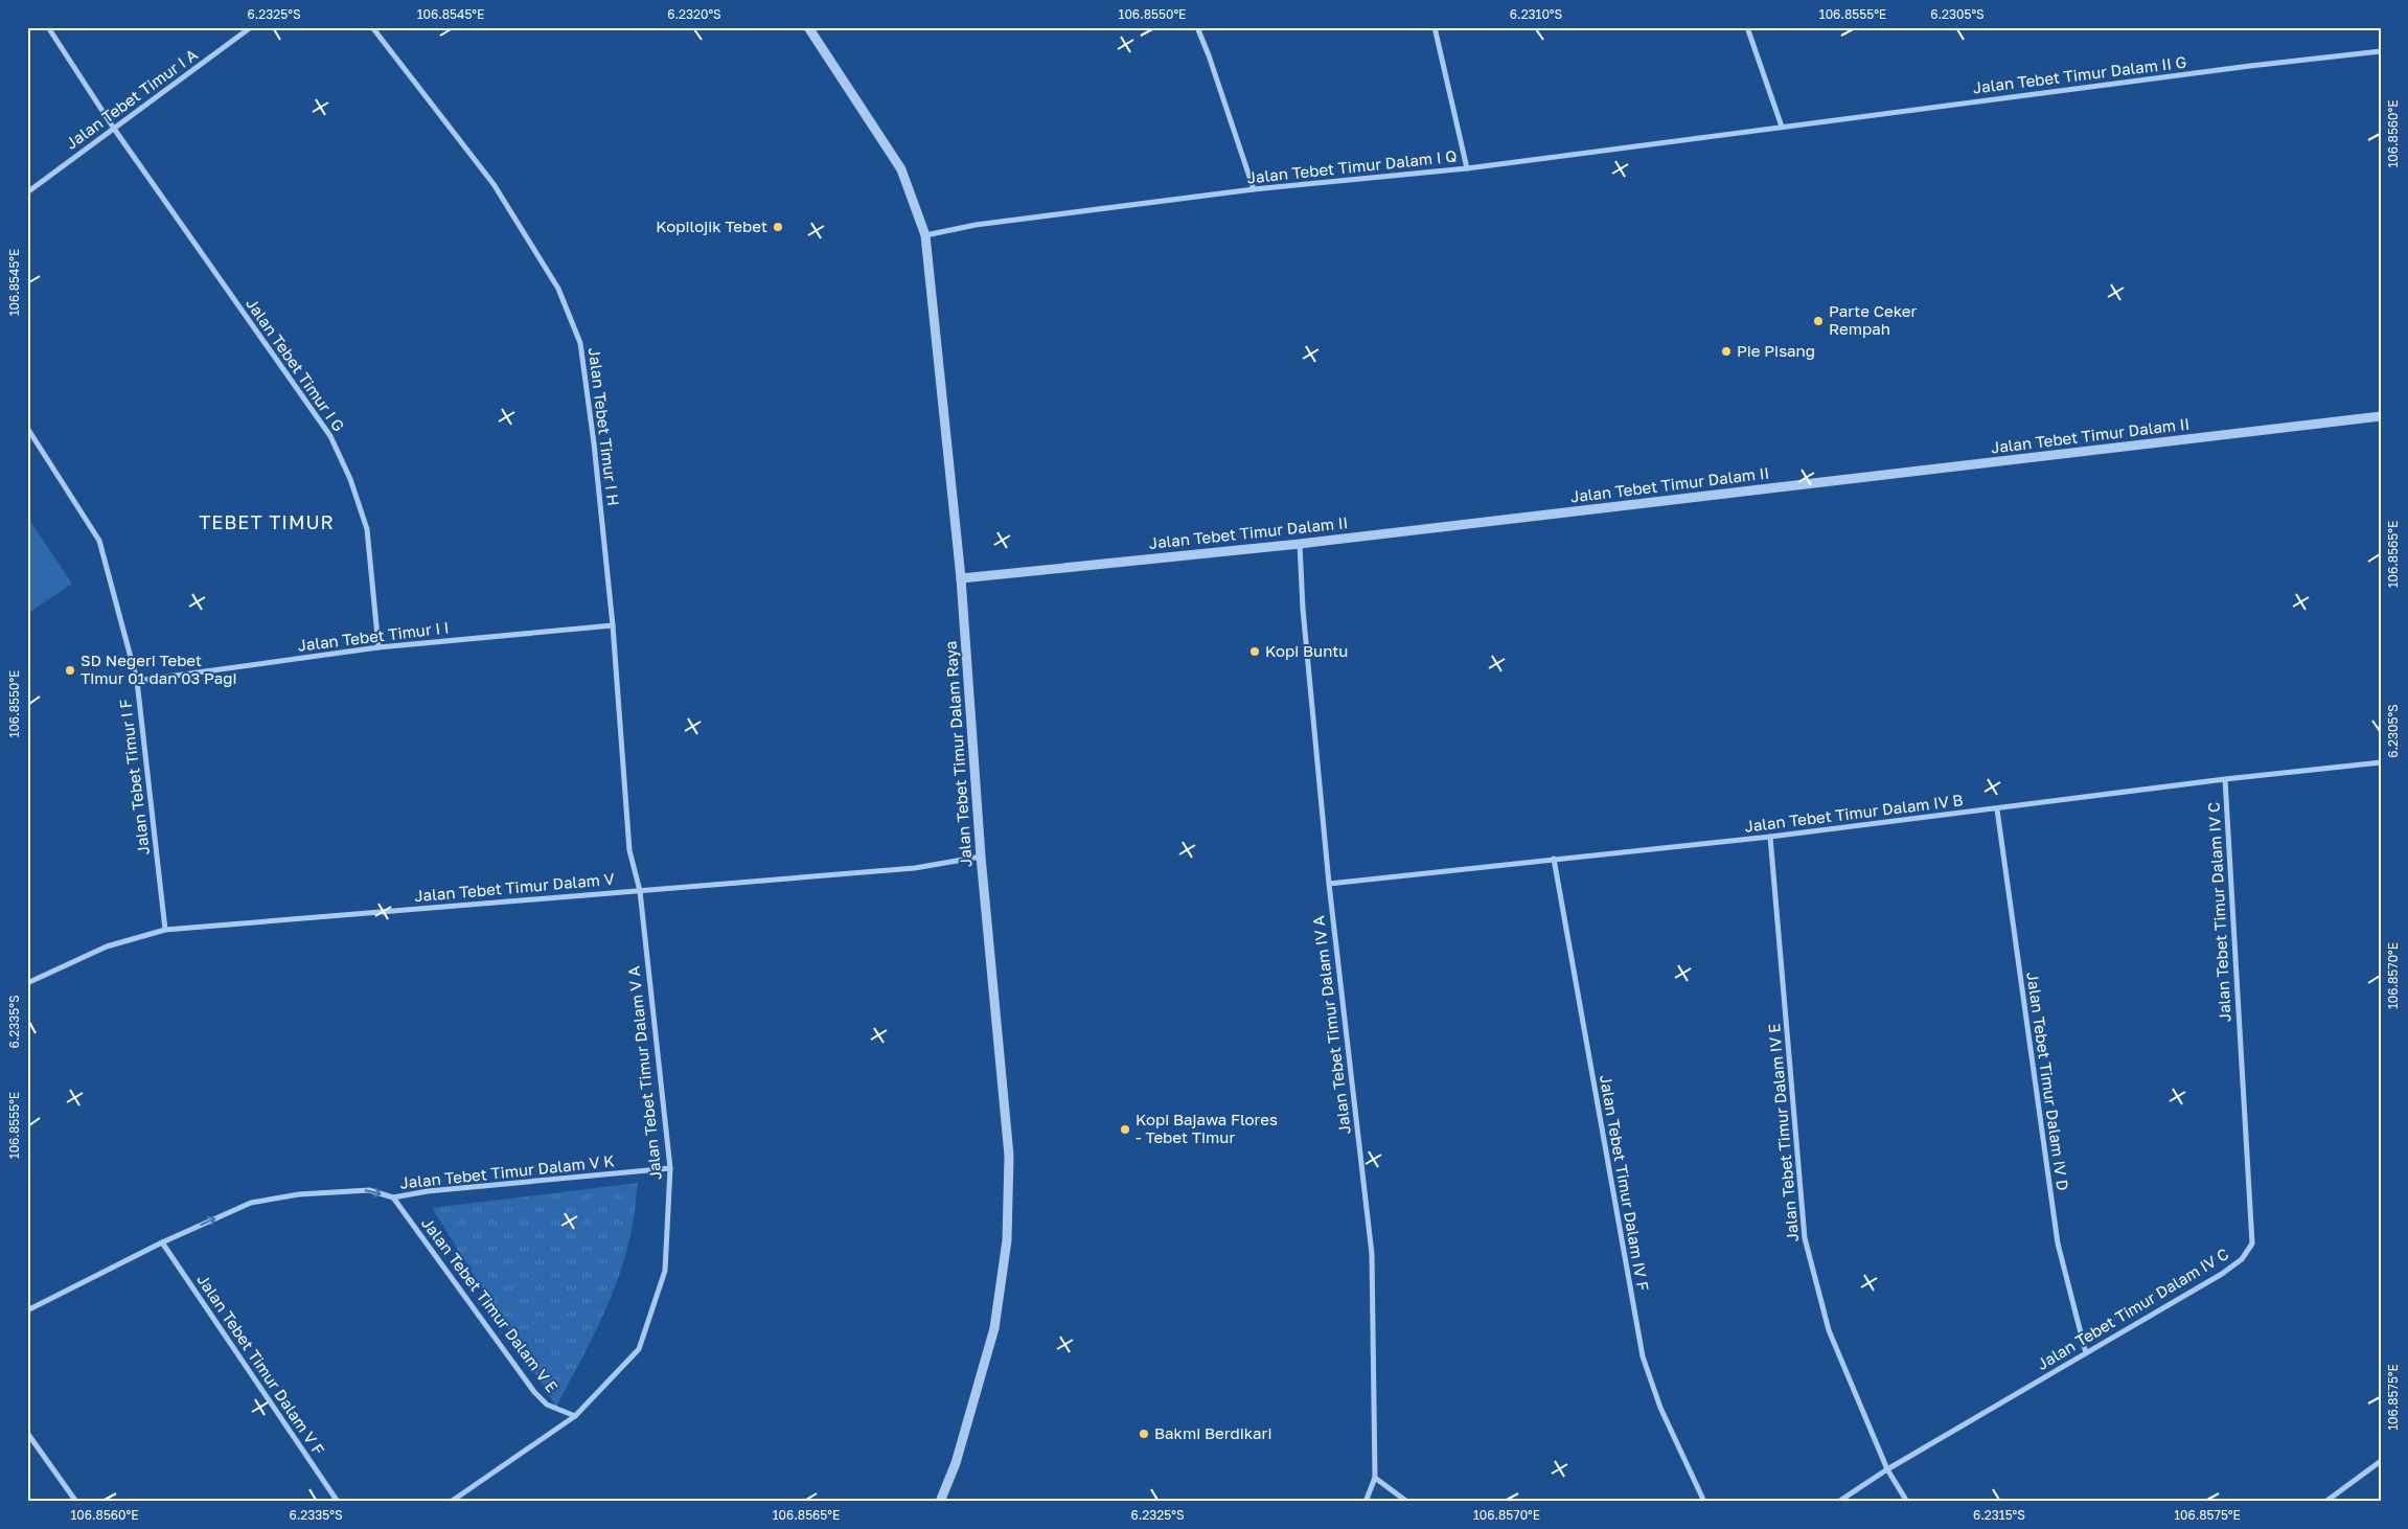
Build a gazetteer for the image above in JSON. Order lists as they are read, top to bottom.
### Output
{
  "streets": {
    "street": [
      "Jalan Tebet Timur Dalam II G",
      "Jalan Tebet Timur I A",
      "Jalan Tebet Timur Dalam I Q",
      "Jalan Tebet Timur I G",
      "Jalan Tebet Timur I H",
      "Jalan Tebet Timur Dalam II",
      "Jalan Tebet Timur I I",
      "Jalan Tebet Timur Dalam Raya",
      "Jalan Tebet Timur I F",
      "Jalan Tebet Timur Dalam IV B",
      "Jalan Tebet Timur Dalam V",
      "Jalan Tebet Timur Dalam IV C",
      "Jalan Tebet Timur Dalam IV A",
      "Jalan Tebet Timur Dalam V A",
      "Jalan Tebet Timur Dalam IV D",
      "Jalan Tebet Timur Dalam IV E",
      "Jalan Tebet Timur Dalam V K",
      "Jalan Tebet Timur Dalam IV F",
      "Jalan Tebet Timur Dalam V E",
      "Jalan Tebet Timur Dalam V F"
    ]
  },
  "crossings": [
    ["Jalan Tebet Timur Dalam II G", "Jalan Tebet Timur Dalam I Q"],
    ["Jalan Tebet Timur I A", "Jalan Tebet Timur I G"],
    ["Jalan Tebet Timur Dalam I Q", "Jalan Tebet Timur Dalam Raya"],
    ["Jalan Tebet Timur I G", "Jalan Tebet Timur I I"],
    ["Jalan Tebet Timur I H", "Jalan Tebet Timur I I"],
    ["Jalan Tebet Timur I H", "Jalan Tebet Timur Dalam V"],
    ["Jalan Tebet Timur I H", "Jalan Tebet Timur Dalam V A"],
    ["Jalan Tebet Timur Dalam II", "Jalan Tebet Timur Dalam Raya"],
    ["Jalan Tebet Timur Dalam II", "Jalan Tebet Timur Dalam IV A"],
    ["Jalan Tebet Timur I I", "Jalan Tebet Timur I F"],
    ["Jalan Tebet Timur Dalam Raya", "Jalan Tebet Timur Dalam V"],
    ["Jalan Tebet Timur I F", "Jalan Tebet Timur Dalam V"],
    ["Jalan Tebet Timur Dalam IV B", "Jalan Tebet Timur Dalam IV C"],
    ["Jalan Tebet Timur Dalam IV B", "Jalan Tebet Timur Dalam IV A"],
    ["Jalan Tebet Timur Dalam IV B", "Jalan Tebet Timur Dalam IV D"],
    ["Jalan Tebet Timur Dalam IV B", "Jalan Tebet Timur Dalam IV E"],
    ["Jalan Tebet Timur Dalam IV B", "Jalan Tebet Timur Dalam IV F"],
    ["Jalan Tebet Timur Dalam V", "Jalan Tebet Timur Dalam V A"],
    ["Jalan Tebet Timur Dalam IV C", "Jalan Tebet Timur Dalam IV D"],
    ["Jalan Tebet Timur Dalam IV C", "Jalan Tebet Timur Dalam IV E"],
    ["Jalan Tebet Timur Dalam V A", "Jalan Tebet Timur Dalam V K"],
    ["Jalan Tebet Timur Dalam V A", "Jalan Tebet Timur Dalam V E"],
    ["Jalan Tebet Timur Dalam V K", "Jalan Tebet Timur Dalam V E"],
    ["Jalan Tebet Timur Dalam V K", "Jalan Tebet Timur Dalam V F"]
  ],
  "one_way": ["Jalan Tebet Timur Dalam V K"],
  "districts": ["TEBET TIMUR"],
  "places": [
    "Kopilojik Tebet",
    "Parte Ceker Rempah",
    "Pie Pisang",
    "Kopi Buntu",
    "SD Negeri Tebet Timur 01 dan 03 Pagi",
    "Kopi Bajawa Flores - Tebet Timur",
    "Bakmi Berdikari"
  ],
  "coordinates": [
    "6.2325°S",
    "106.8545°E",
    "6.2320°S",
    "106.8550°E",
    "6.2310°S",
    "106.8555°E",
    "6.2305°S",
    "106.8560°E",
    "106.8565°E",
    "106.8570°E",
    "6.2335°S",
    "106.8575°E",
    "6.2315°S"
  ]
}
